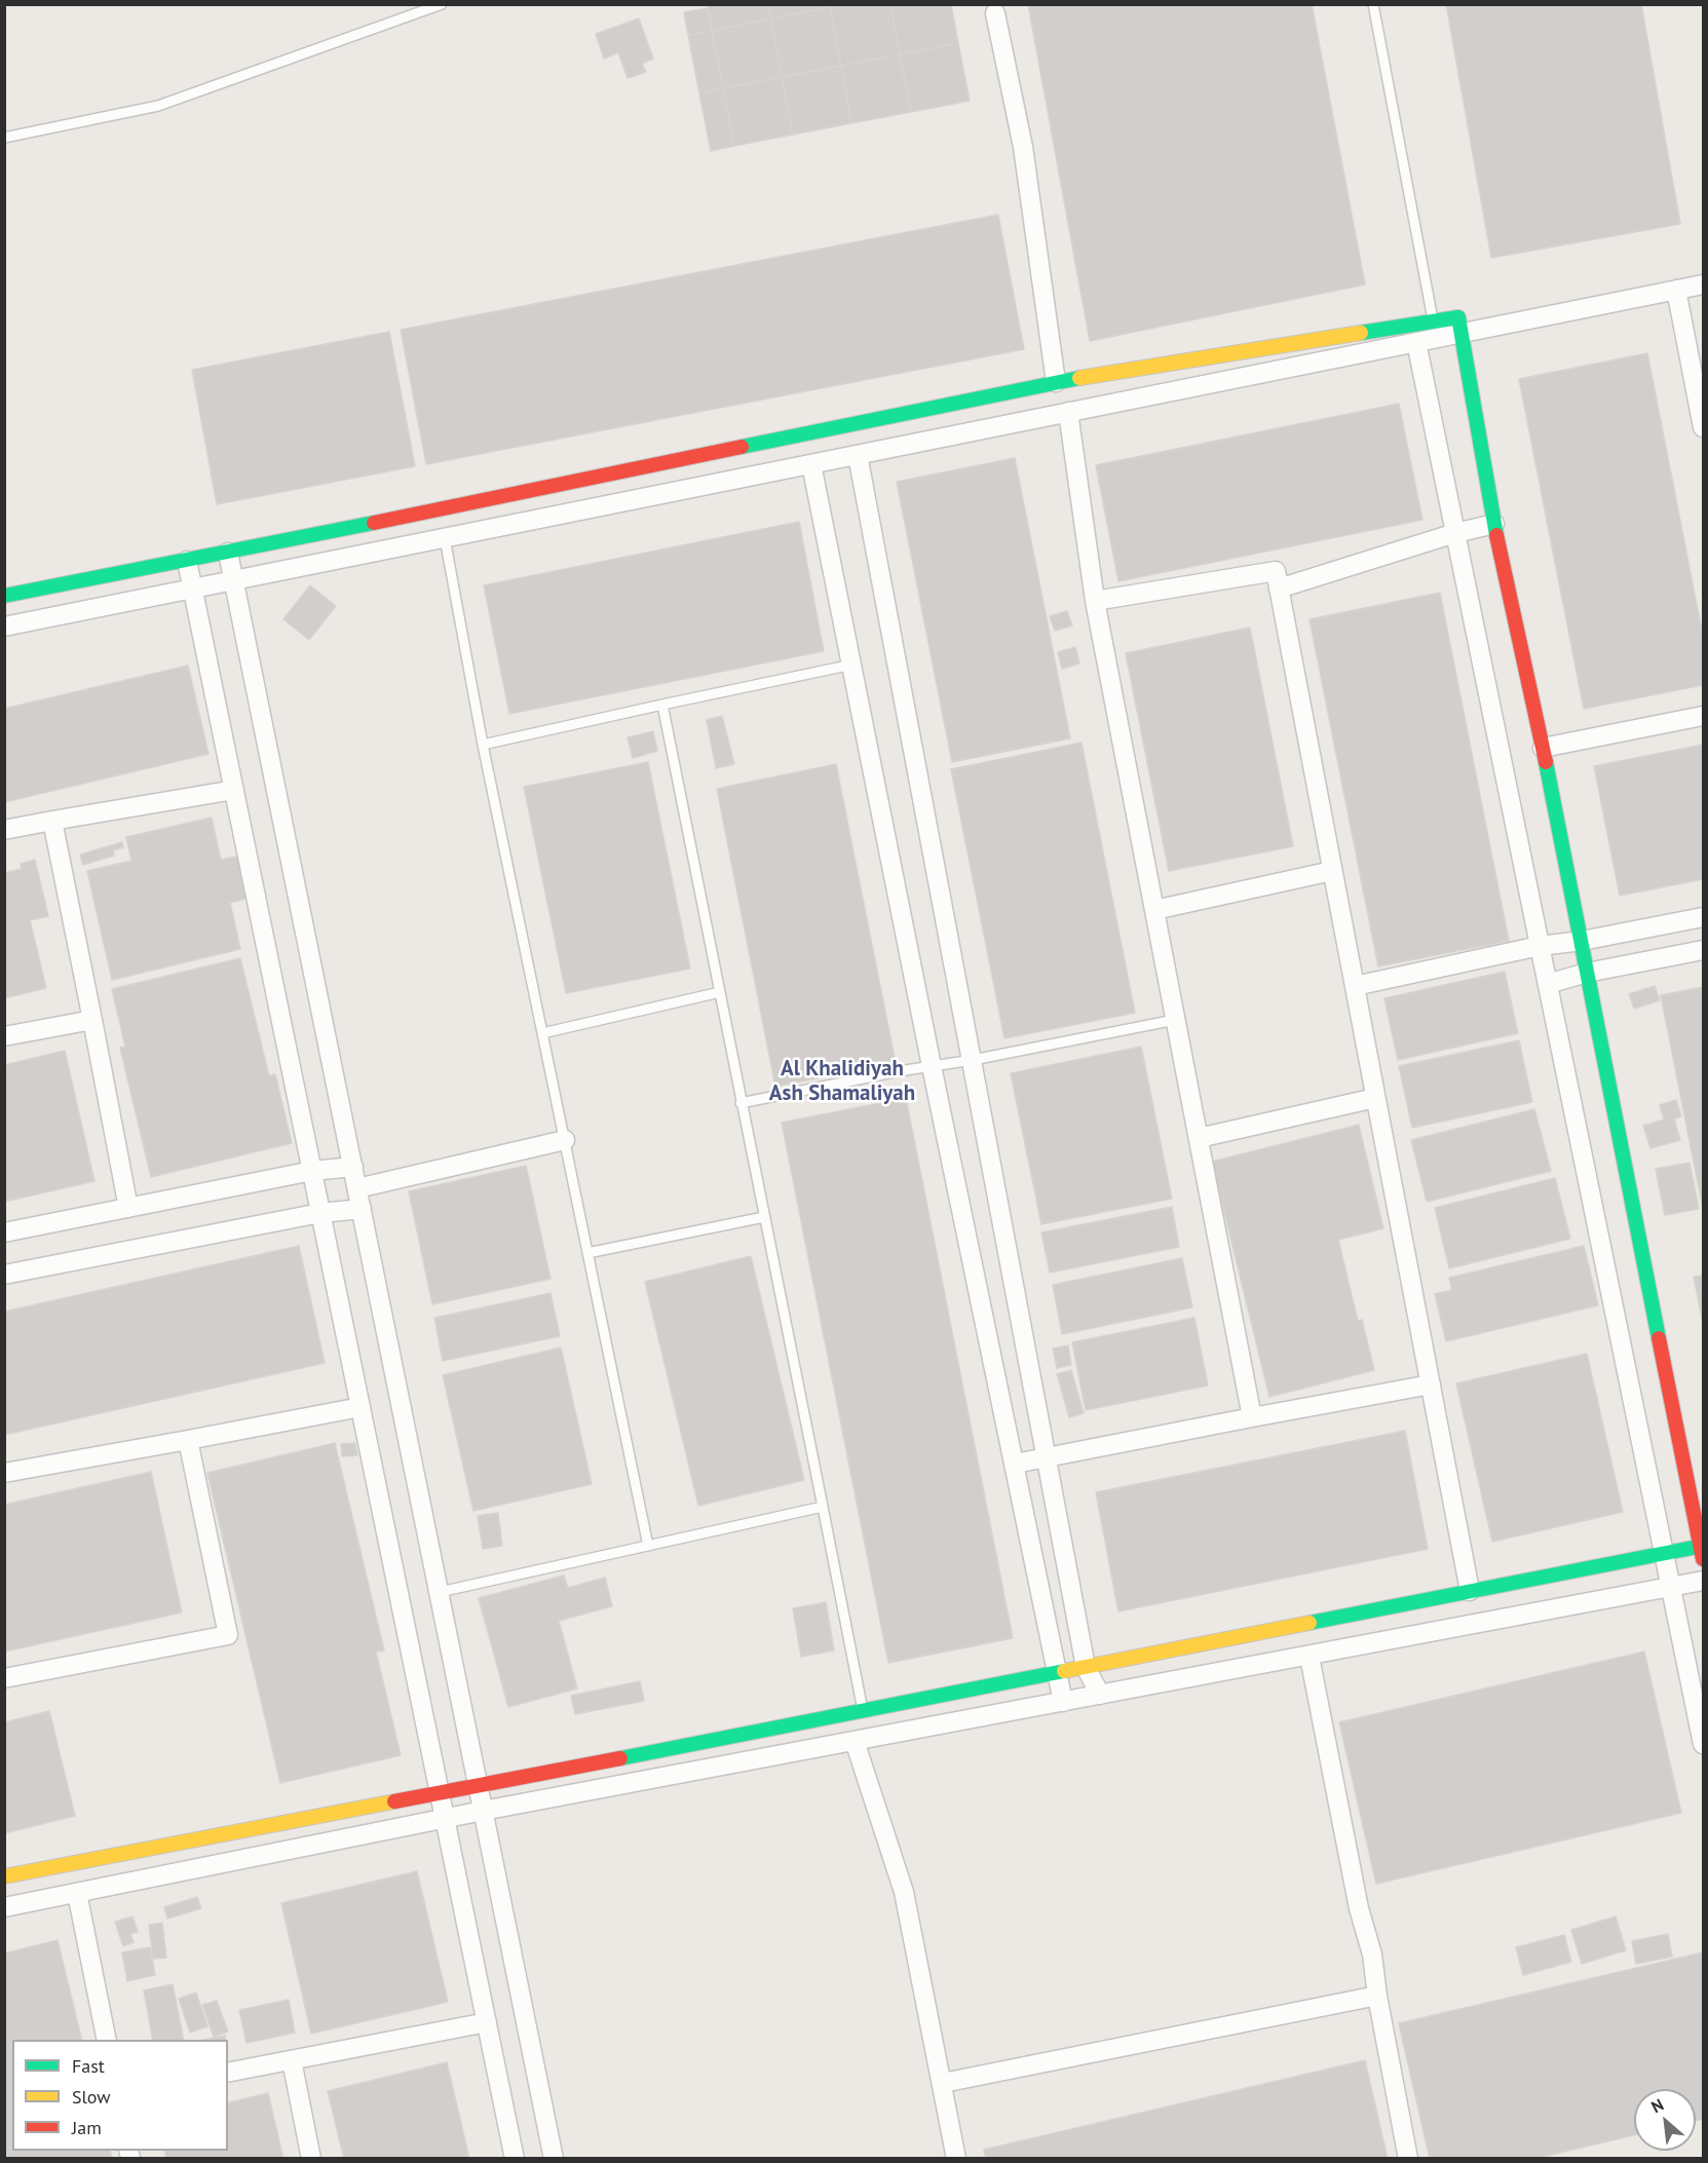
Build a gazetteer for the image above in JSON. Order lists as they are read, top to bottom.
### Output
{
  "districts": ["Al Khalidiyah Ash Shamaliyah"],
  "legend": ["Fast", "Slow", "Jam"],
  "north": "top left"
}
